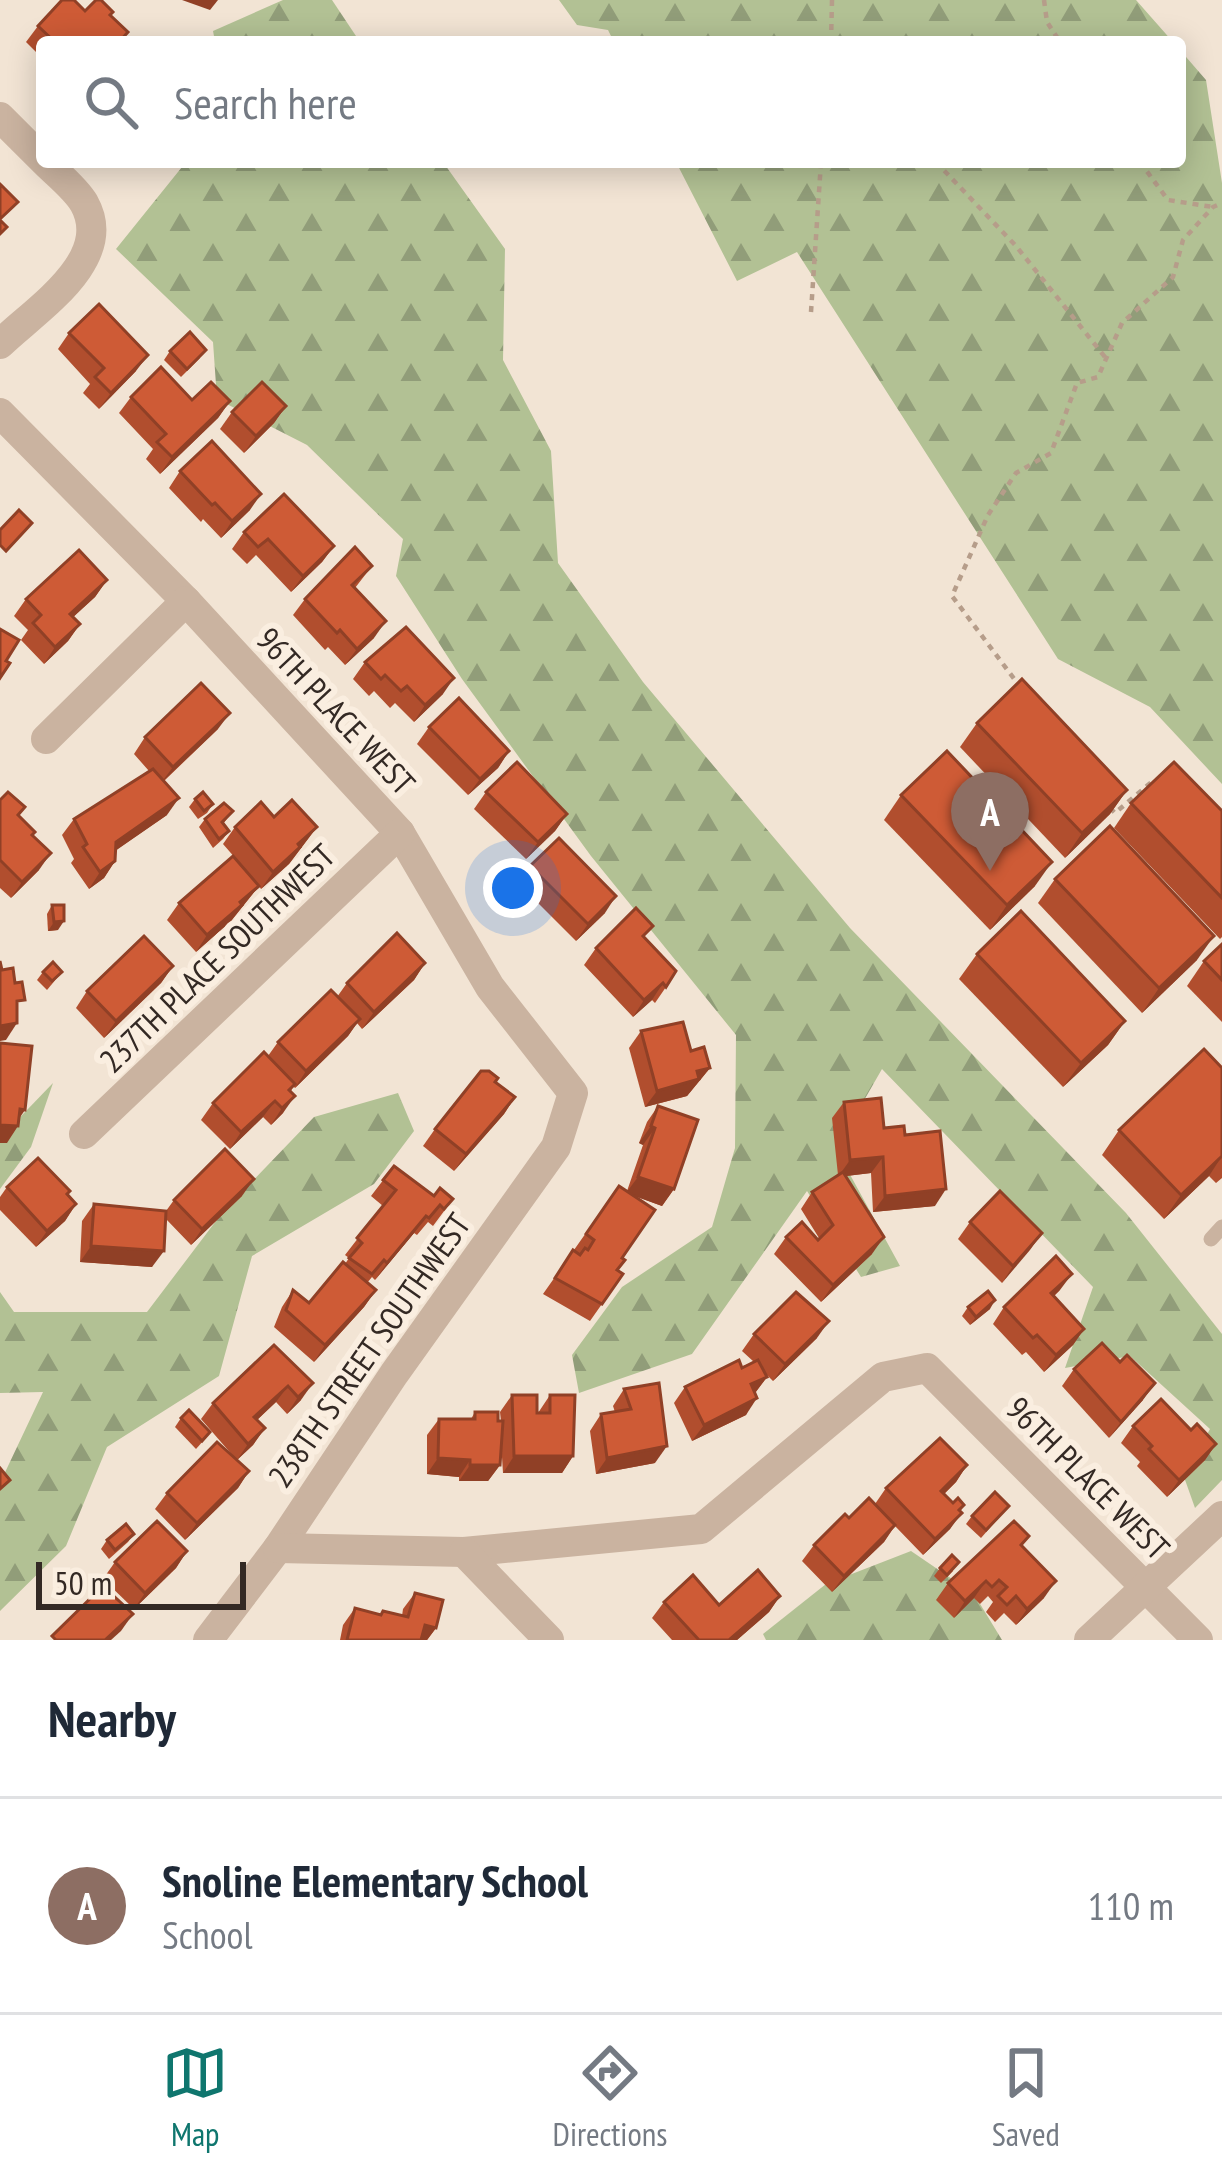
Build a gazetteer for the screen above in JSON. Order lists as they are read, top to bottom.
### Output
{
  "streets": {
    "street": ["96TH PLACE WEST", "237TH PLACE SOUTHWEST", "238TH STREET SOUTHWEST"]
  },
  "crossings": [
    ["96TH PLACE WEST", "237TH PLACE SOUTHWEST"],
    ["96TH PLACE WEST", "238TH STREET SOUTHWEST"]
  ],
  "scale_bar": "50 m",
  "page": {
    "search": "Search here",
    "pins": "A",
    "scale": "50 m",
    "heading": "Nearby",
    "list": [
      {
        "mark": "A",
        "name": "Snoline Elementary School",
        "note": "School",
        "value": "110 m"
      }
    ],
    "nav": ["Map", "Directions", "Saved"]
  }
}
